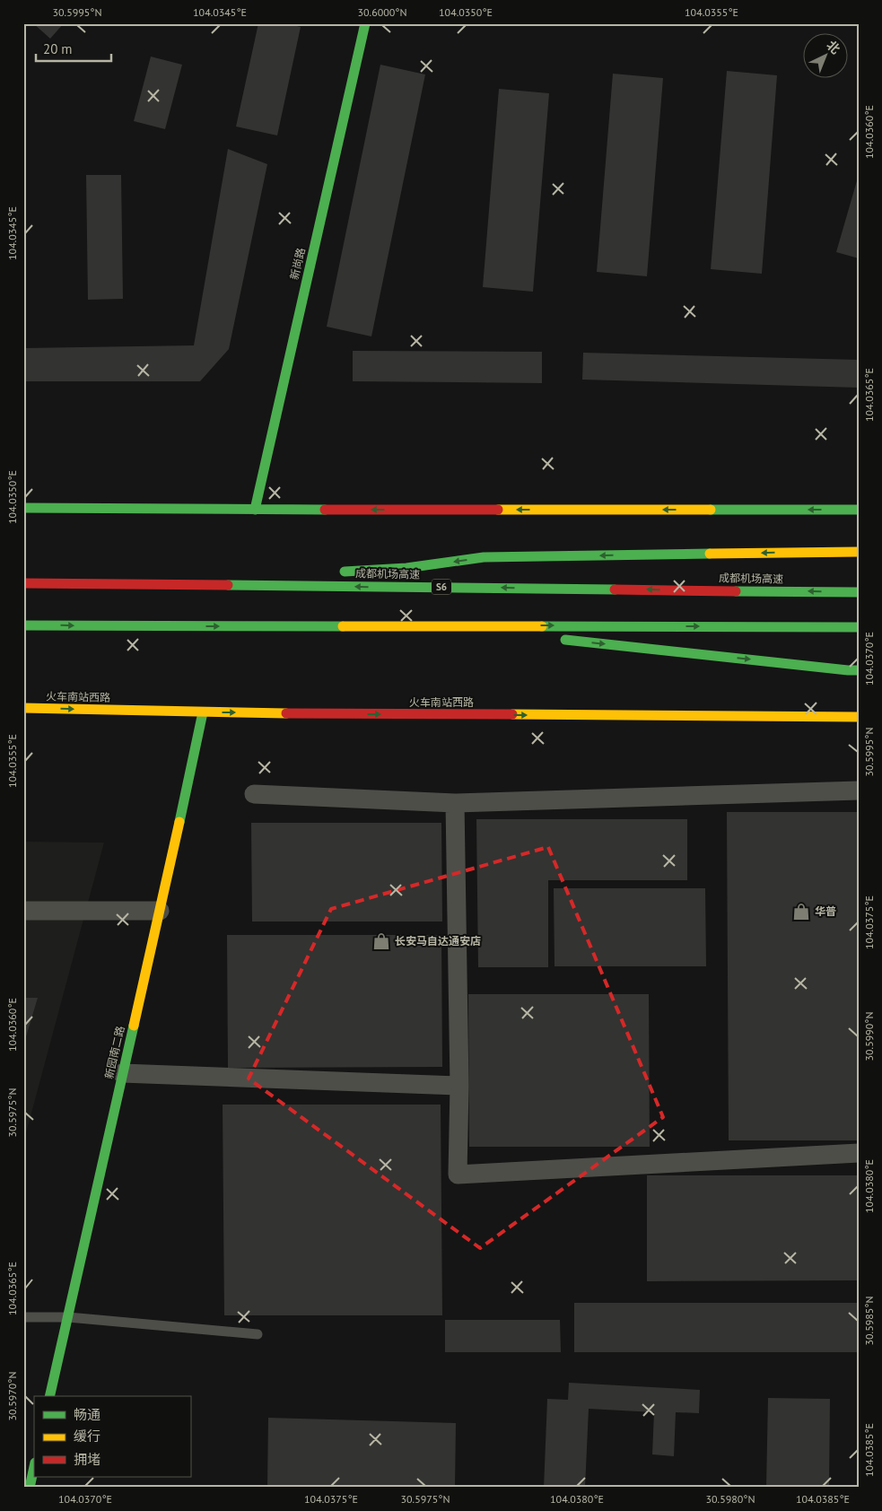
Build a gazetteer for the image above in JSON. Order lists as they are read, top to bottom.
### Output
{
  "streets": {
    "main road": [
      "新尚路",
      "成都机场高速",
      "S6",
      "火车南站西路",
      "新园南二路"
    ]
  },
  "crossings": [
    ["火车南站西路", "新园南二路"]
  ],
  "places": {
    "shop": ["华普", "长安马自达通安店"]
  },
  "legend": ["畅通", "缓行", "拥堵"],
  "scale_bar": "20 m",
  "north": "top right",
  "coordinates": [
    "30.5995°N",
    "104.0345°E",
    "30.6000°N",
    "104.0350°E",
    "104.0355°E",
    "104.0360°E",
    "104.0365°E",
    "104.0370°E",
    "104.0375°E",
    "30.5990°N",
    "30.5975°N",
    "104.0380°E",
    "30.5985°N",
    "30.5970°N",
    "104.0385°E",
    "30.5980°N"
  ]
}
